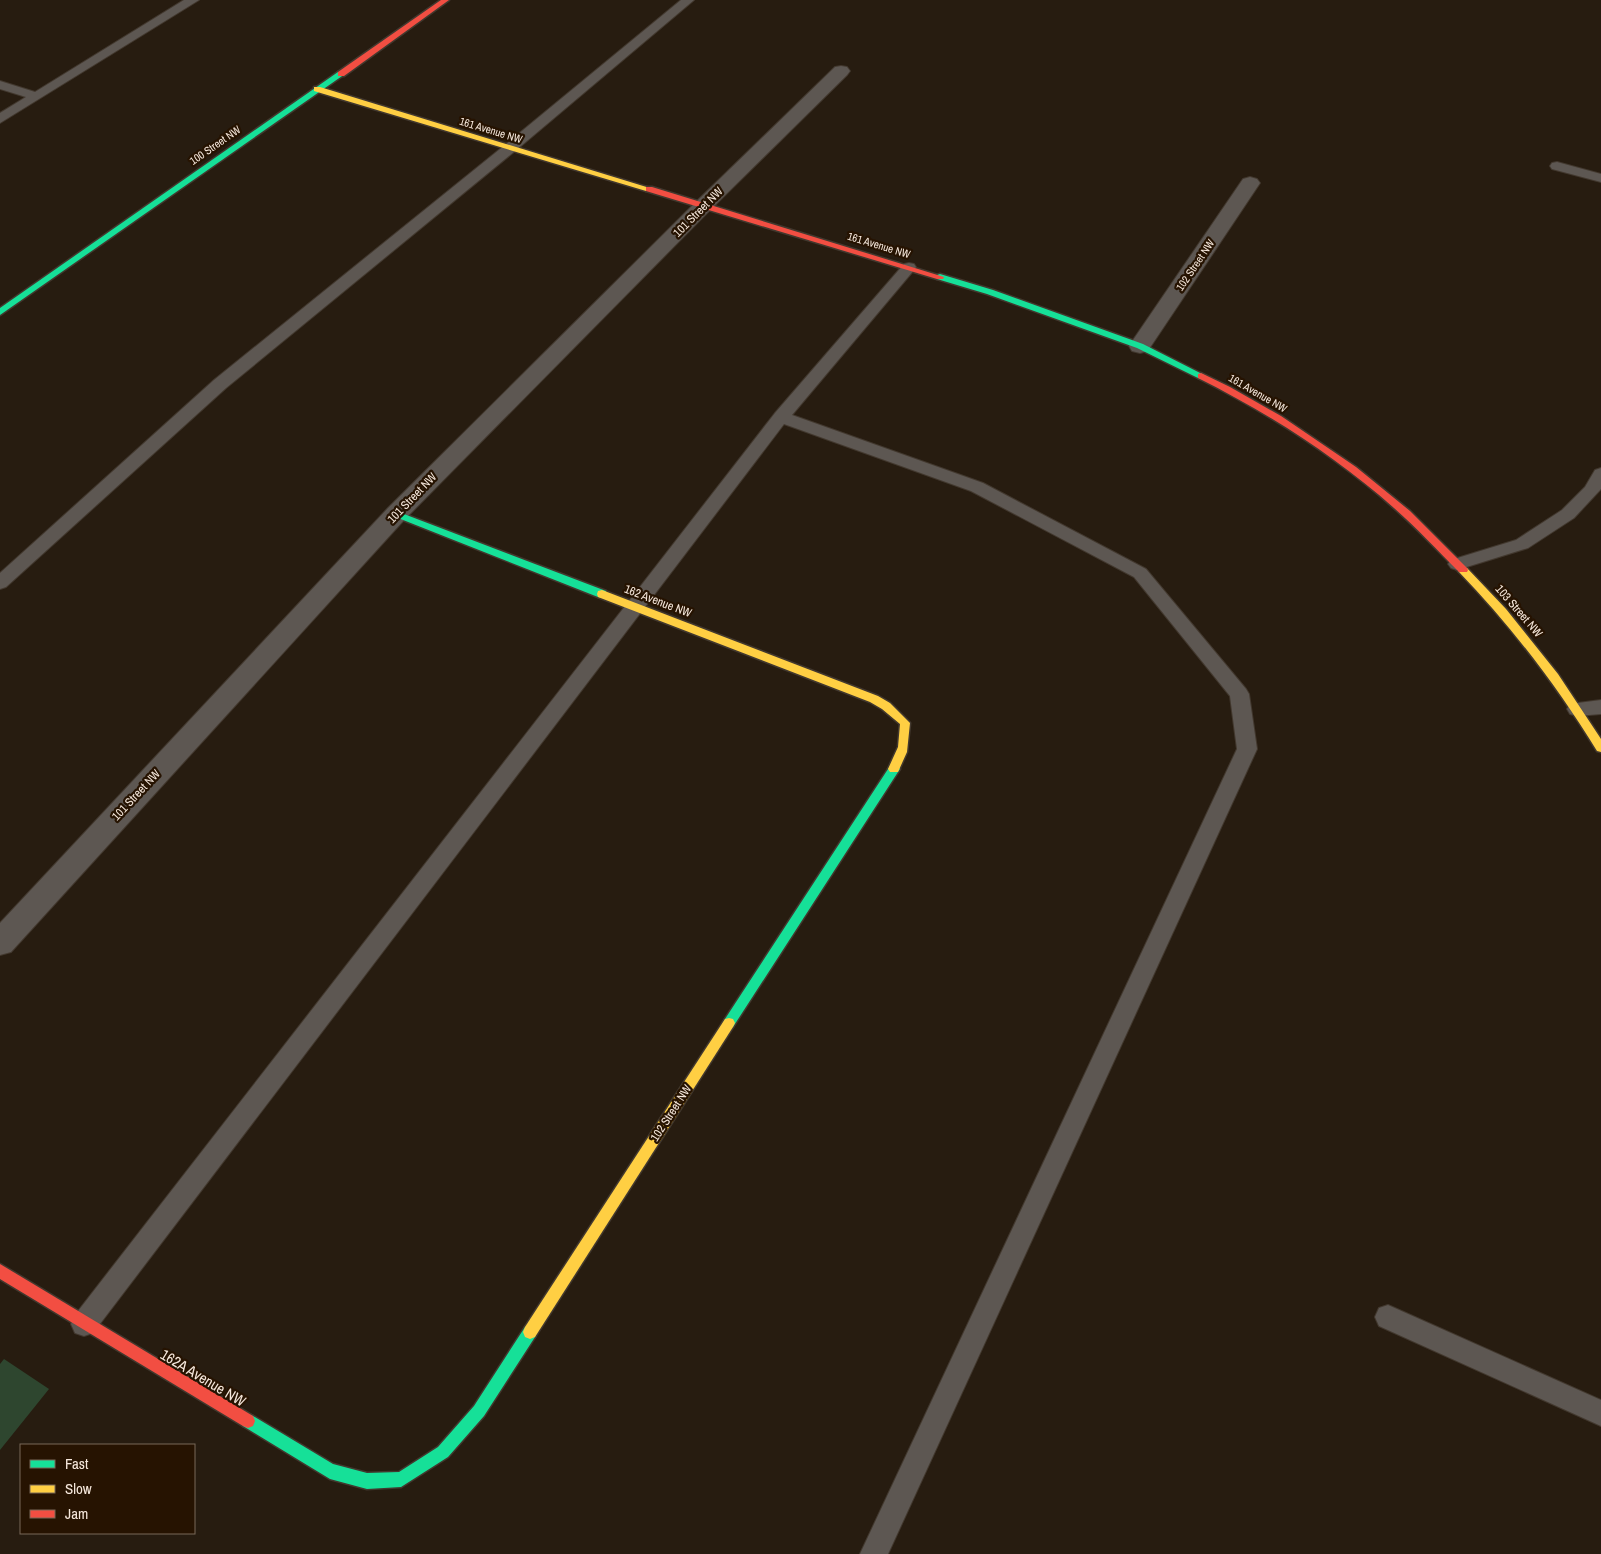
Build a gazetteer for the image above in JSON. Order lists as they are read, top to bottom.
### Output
{
  "streets": {
    "street": [
      "161 Avenue NW",
      "100 Street NW",
      "101 Street NW",
      "102 Street NW",
      "162 Avenue NW",
      "103 Street NW",
      "162A Avenue NW"
    ]
  },
  "crossings": [
    ["161 Avenue NW", "100 Street NW"],
    ["161 Avenue NW", "101 Street NW"],
    ["161 Avenue NW", "102 Street NW"],
    ["161 Avenue NW", "103 Street NW"],
    ["101 Street NW", "162 Avenue NW"],
    ["102 Street NW", "162 Avenue NW"],
    ["102 Street NW", "162A Avenue NW"]
  ],
  "legend": ["Fast", "Slow", "Jam"]
}
